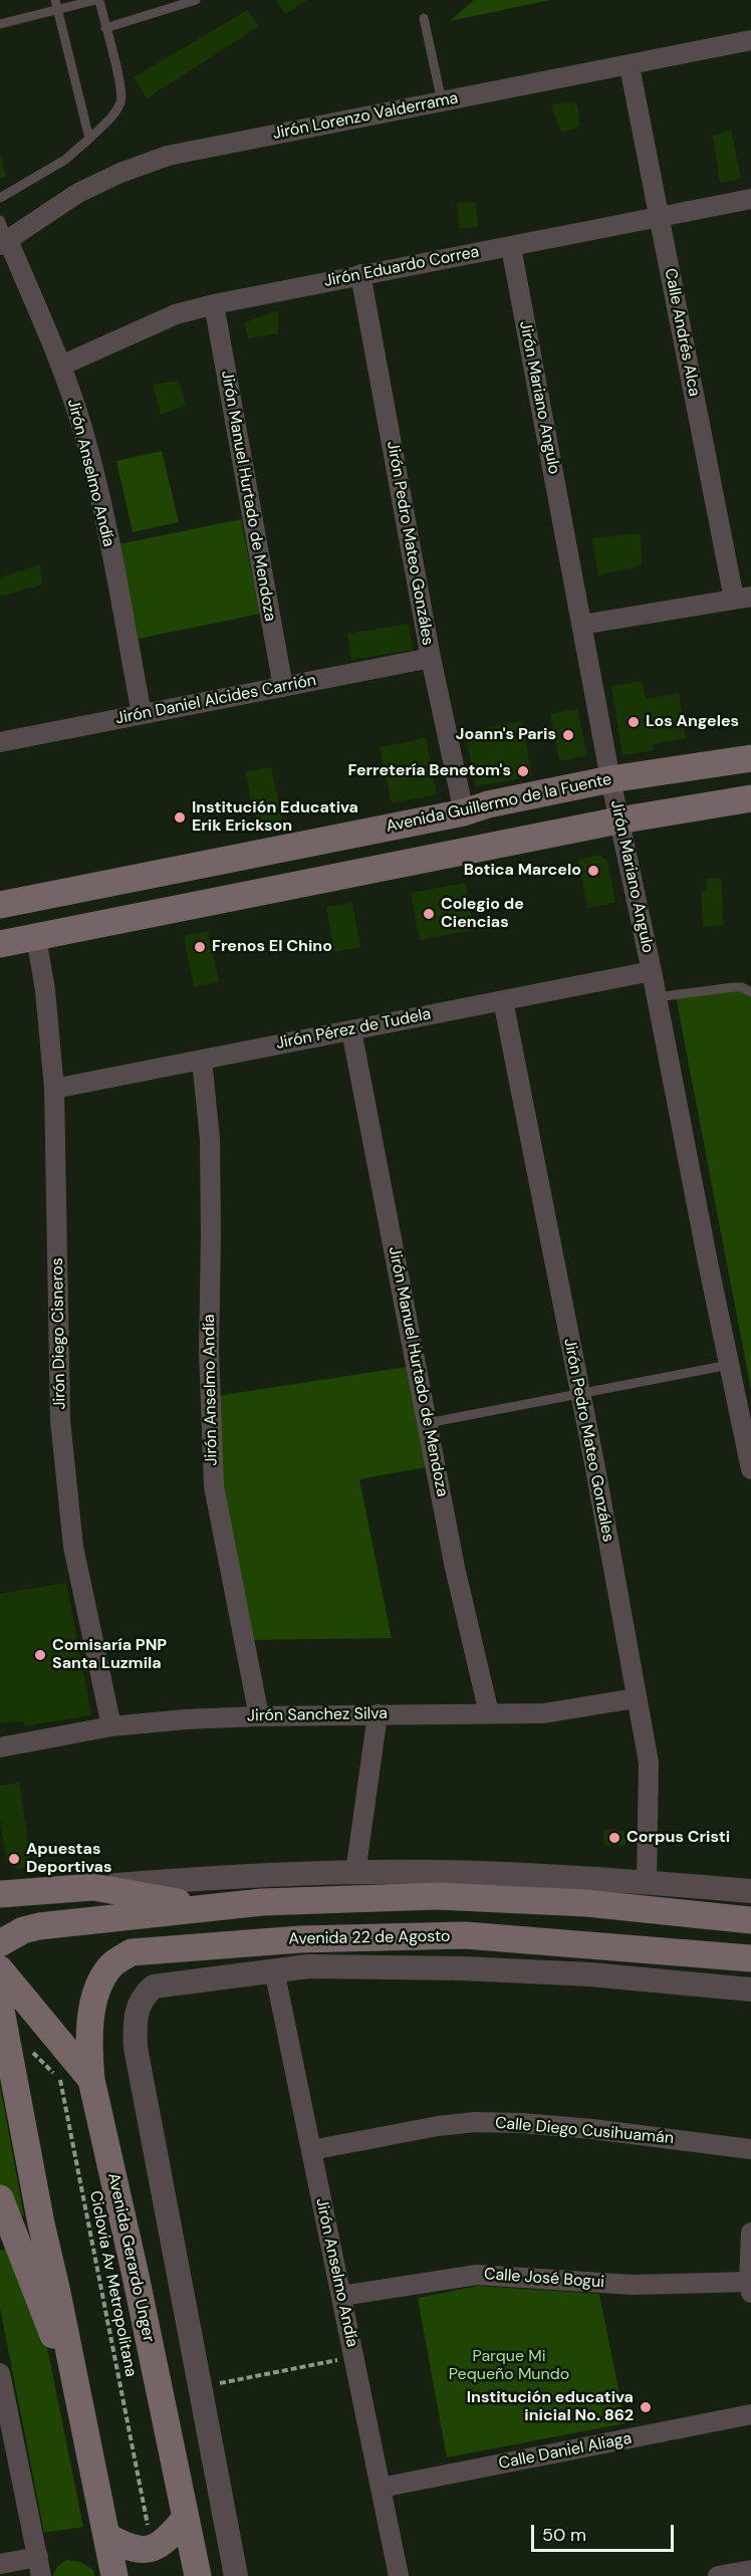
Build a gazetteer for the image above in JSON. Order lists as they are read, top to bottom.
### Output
{
  "streets": {
    "main road": ["Avenida Guillermo de la Fuente", "Avenida 22 de Agosto", "Avenida Gerardo Unger"],
    "street": [
      "Jirón Lorenzo Valderrama",
      "Jirón Eduardo Correa",
      "Calle Andrés Alca",
      "Jirón Mariano Angulo",
      "Jirón Anselmo Andía",
      "Jirón Manuel Hurtado de Mendoza",
      "Jirón Pedro Mateo Gonzáles",
      "Jirón Daniel Alcides Carrión",
      "Jirón Pérez de Tudela",
      "Jirón Diego Cisneros",
      "Jirón Sanchez Silva",
      "Calle Diego Cusihuamán",
      "Calle José Bogui",
      "Calle Daniel Aliaga"
    ],
    "path": ["Ciclovia Av Metropolitana"]
  },
  "crossings": [
    ["Jirón Lorenzo Valderrama", "Calle Andrés Alca"],
    ["Jirón Lorenzo Valderrama", "Jirón Anselmo Andía"],
    ["Jirón Eduardo Correa", "Calle Andrés Alca"],
    ["Jirón Eduardo Correa", "Jirón Mariano Angulo"],
    ["Jirón Eduardo Correa", "Jirón Anselmo Andía"],
    ["Jirón Eduardo Correa", "Jirón Manuel Hurtado de Mendoza"],
    ["Jirón Eduardo Correa", "Jirón Pedro Mateo Gonzáles"],
    ["Jirón Mariano Angulo", "Avenida Guillermo de la Fuente"],
    ["Jirón Mariano Angulo", "Jirón Pérez de Tudela"],
    ["Jirón Anselmo Andía", "Jirón Daniel Alcides Carrión"],
    ["Jirón Anselmo Andía", "Jirón Pérez de Tudela"],
    ["Jirón Anselmo Andía", "Jirón Sanchez Silva"],
    ["Jirón Anselmo Andía", "Avenida 22 de Agosto"],
    ["Jirón Anselmo Andía", "Calle Diego Cusihuamán"],
    ["Jirón Anselmo Andía", "Calle José Bogui"],
    ["Jirón Anselmo Andía", "Calle Daniel Aliaga"],
    ["Jirón Manuel Hurtado de Mendoza", "Jirón Daniel Alcides Carrión"],
    ["Jirón Manuel Hurtado de Mendoza", "Jirón Pérez de Tudela"],
    ["Jirón Manuel Hurtado de Mendoza", "Jirón Sanchez Silva"],
    ["Jirón Pedro Mateo Gonzáles", "Jirón Daniel Alcides Carrión"],
    ["Jirón Pedro Mateo Gonzáles", "Avenida Guillermo de la Fuente"],
    ["Jirón Pedro Mateo Gonzáles", "Jirón Pérez de Tudela"],
    ["Jirón Pedro Mateo Gonzáles", "Jirón Sanchez Silva"],
    ["Jirón Pérez de Tudela", "Jirón Diego Cisneros"],
    ["Jirón Diego Cisneros", "Jirón Sanchez Silva"],
    ["Avenida 22 de Agosto", "Avenida Gerardo Unger"]
  ],
  "parks": ["Parque Mi Pequeño Mundo"],
  "places": [
    "Los Angeles",
    "Joann's Paris",
    "Ferretería Benetom's",
    "Institución Educativa Erik Erickson",
    "Botica Marcelo",
    "Colegio de Ciencias",
    "Frenos El Chino",
    "Comisaría PNP Santa Luzmila",
    "Corpus Cristi",
    "Apuestas Deportivas",
    "Institución educativa inicial No. 862"
  ],
  "scale_bar": "50 m"
}
